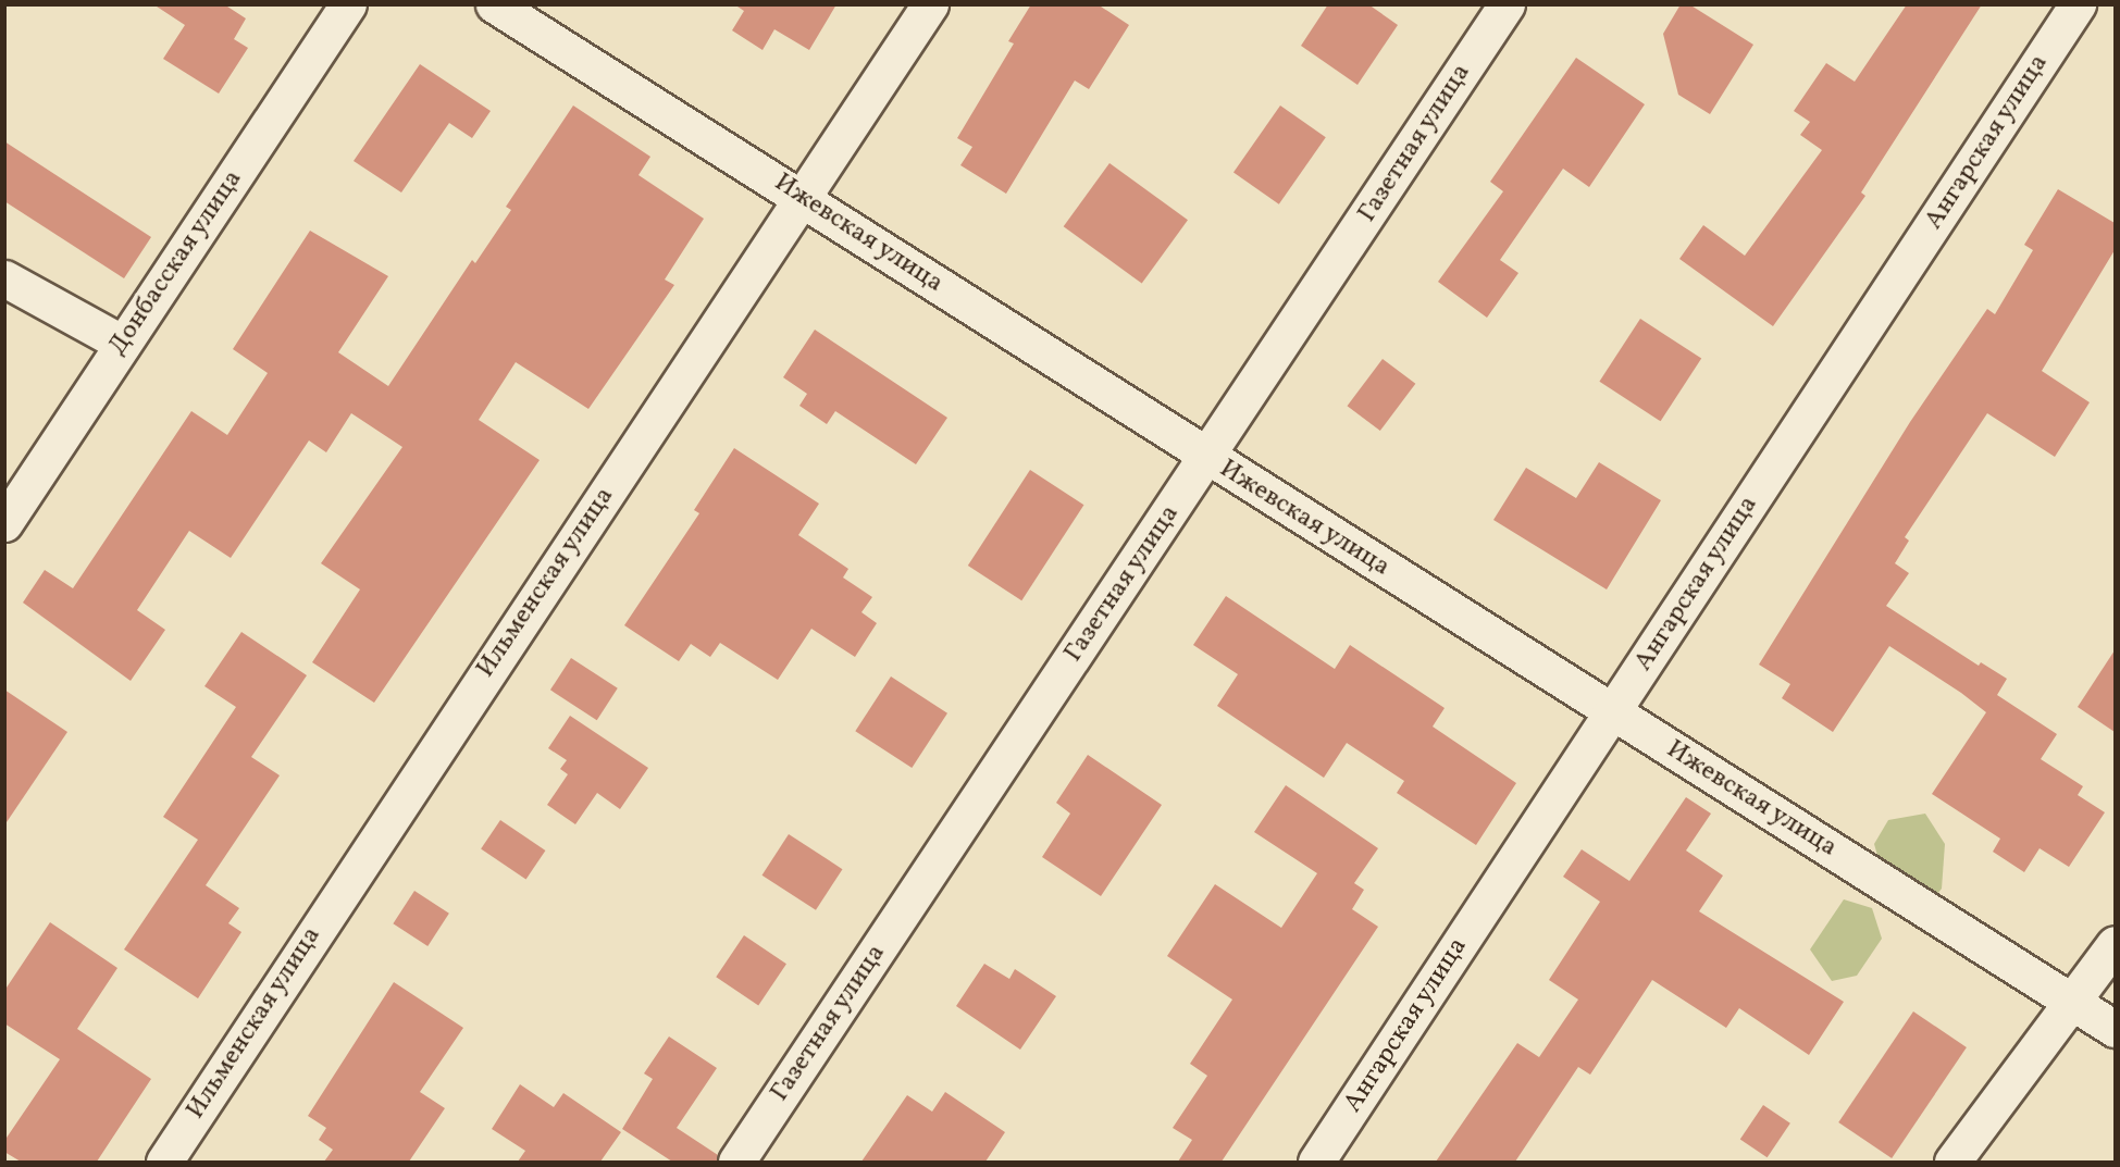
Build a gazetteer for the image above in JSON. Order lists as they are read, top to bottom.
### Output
{
  "streets": {
    "street": [
      "Ангарская улица",
      "Газетная улица",
      "Ижевская улица",
      "Донбасская улица",
      "Ильменская улица"
    ]
  },
  "crossings": [
    ["Ангарская улица", "Ижевская улица"],
    ["Газетная улица", "Ижевская улица"],
    ["Ижевская улица", "Ильменская улица"]
  ]
}
